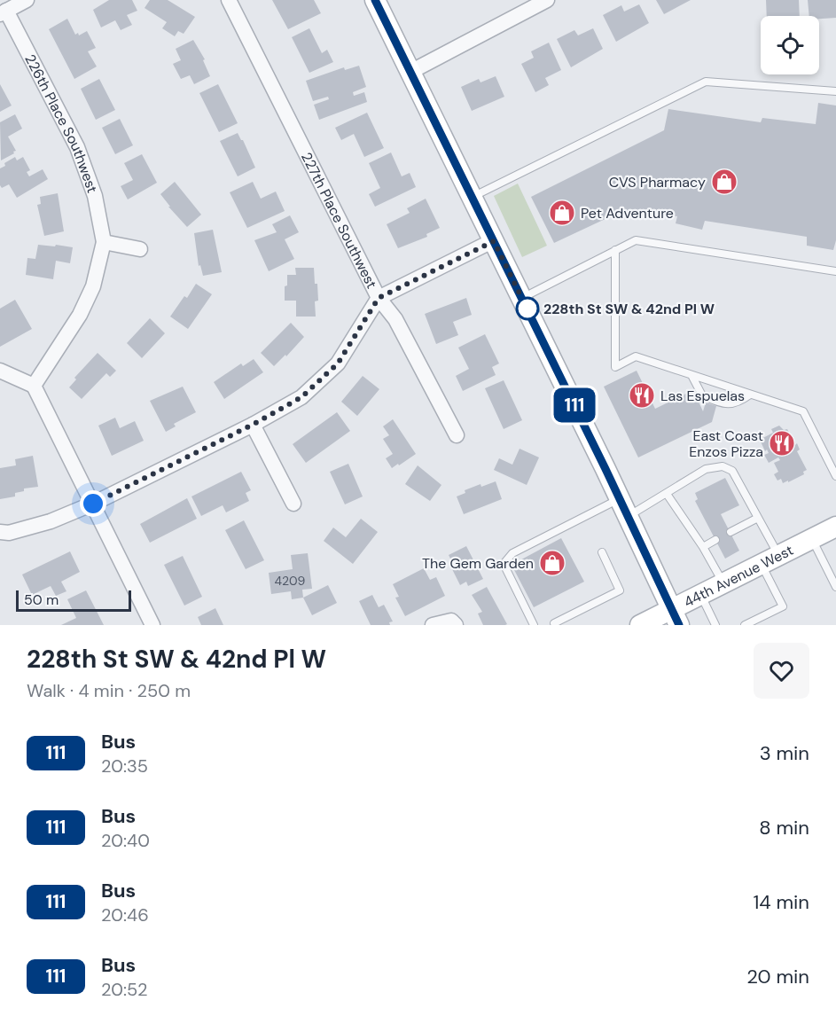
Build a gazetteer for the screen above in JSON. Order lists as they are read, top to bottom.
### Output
{
  "streets": {
    "main road": ["44th Avenue West"],
    "street": ["226th Place Southwest", "227th Place Southwest"]
  },
  "places": {
    "shop": ["CVS Pharmacy", "Pet Adventure", "The Gem Garden"],
    "other": ["228th St SW & 42nd Pl W"],
    "restaurant": ["Las Espuelas", "East Coast Enzos Pizza"]
  },
  "lines": ["bus line 111"],
  "house_numbers": ["4209"],
  "scale_bar": "50 m",
  "page": {
    "on_map": "111",
    "scale": "50 m",
    "heading": ["228th St SW & 42nd Pl W", "Walk · 4 min · 250 m"],
    "list": [
      {
        "mark": "111",
        "name": "Bus",
        "note": "20:35",
        "value": "3 min"
      },
      {
        "mark": "111",
        "name": "Bus",
        "note": "20:40",
        "value": "8 min"
      },
      {
        "mark": "111",
        "name": "Bus",
        "note": "20:46",
        "value": "14 min"
      },
      {
        "mark": "111",
        "name": "Bus",
        "note": "20:52",
        "value": "20 min"
      }
    ]
  }
}
